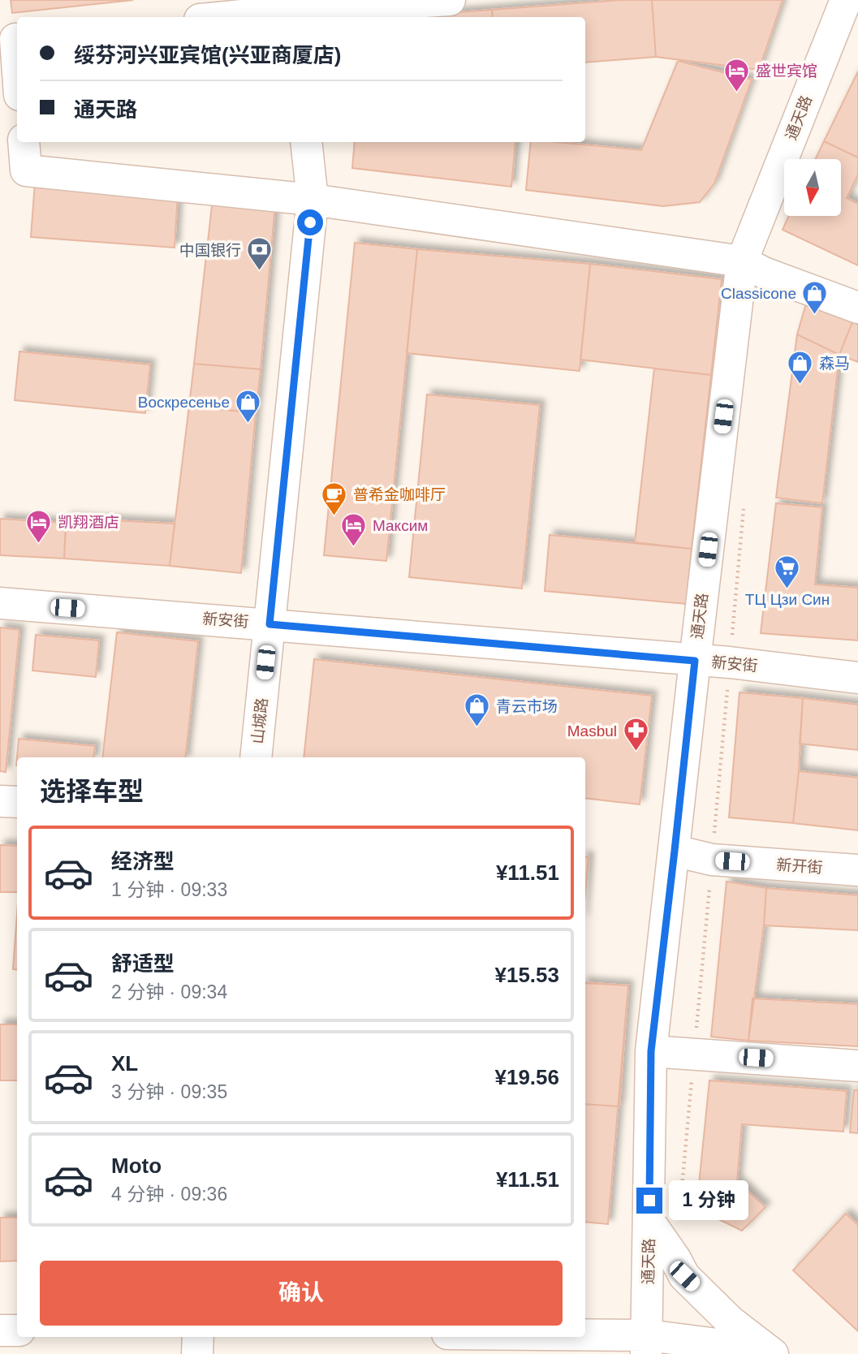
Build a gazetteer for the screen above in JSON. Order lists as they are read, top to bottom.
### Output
{
  "streets": {
    "street": [
      "通天路",
      "新安街",
      "山城路",
      "新开街"
    ]
  },
  "crossings": [
    ["通天路", "新安街"],
    ["通天路", "新开街"],
    ["新安街", "山城路"]
  ],
  "places": {
    "hotel": ["盛世宾馆", "凯翔酒店", "Максим"],
    "bank": ["中国银行"],
    "shop": [
      "Classicone",
      "森马",
      "Воскресенье",
      "青云市场"
    ],
    "cafe": ["普希金咖啡厅"],
    "supermarket": ["ТЦ Цзи Син"],
    "pharmacy": ["Masbul"]
  },
  "north": "bottom",
  "page": {
    "banner": ["绥芬河兴亚宾馆(兴亚商厦店)", "通天路"],
    "heading": "选择车型",
    "list": [
      {
        "name": "经济型",
        "note": "1 分钟 · 09:33",
        "value": "¥11.51"
      },
      {
        "name": "舒适型",
        "note": "2 分钟 · 09:34",
        "value": "¥15.53"
      },
      {
        "name": "XL",
        "note": "3 分钟 · 09:35",
        "value": "¥19.56"
      },
      {
        "name": "Moto",
        "note": "4 分钟 · 09:36",
        "value": "¥11.51"
      }
    ],
    "bubble": "1 分钟",
    "buttons": "确认"
  }
}
